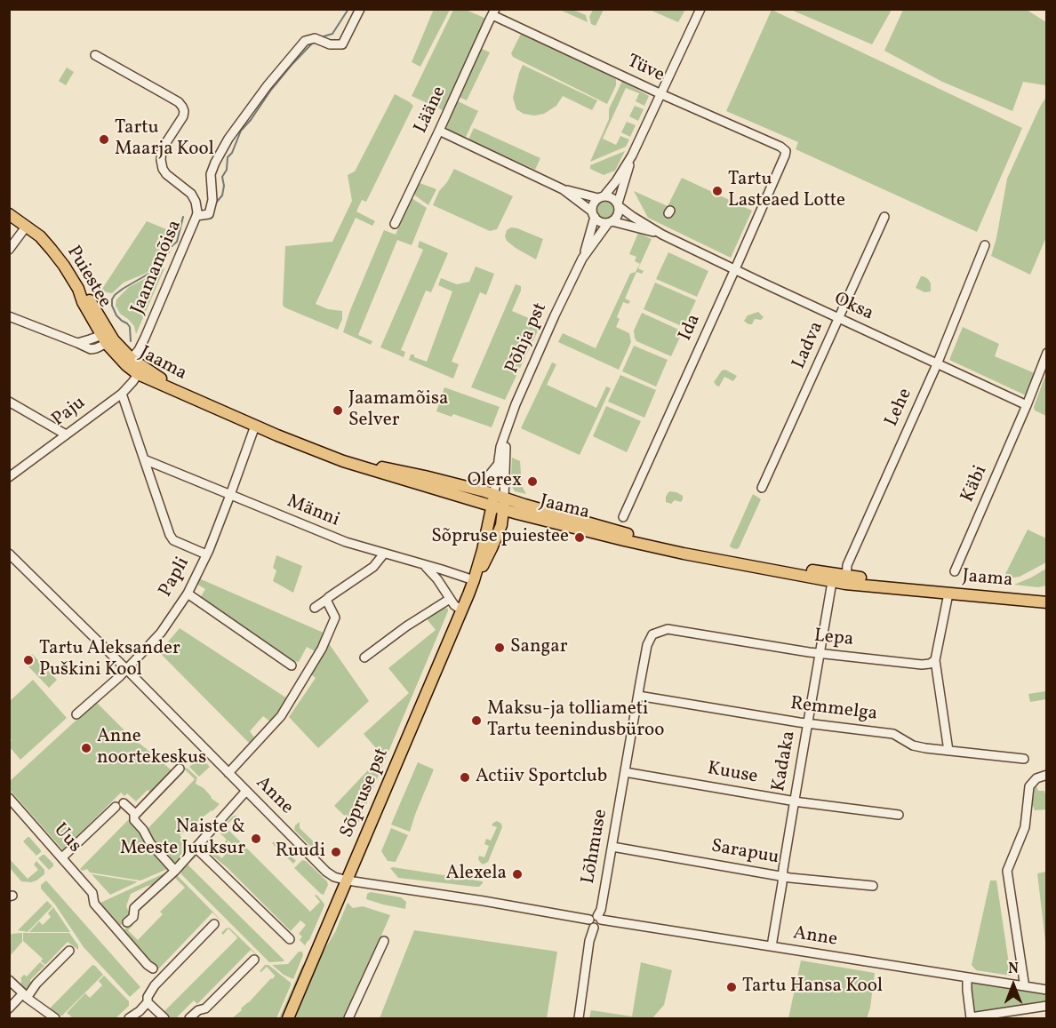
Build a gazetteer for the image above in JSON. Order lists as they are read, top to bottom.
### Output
{
  "streets": {
    "main road": ["Puiestee", "Jaama", "Sõpruse pst"],
    "street": [
      "Tüve",
      "Lääne",
      "Jaamamõisa",
      "Oksa",
      "Ida",
      "Põhja pst",
      "Ladva",
      "Lehe",
      "Paju",
      "Käbi",
      "Männi",
      "Papli",
      "Lepa",
      "Remmelga",
      "Kadaka",
      "Kuuse",
      "Anne",
      "Uus",
      "Lõhmuse",
      "Sarapuu"
    ]
  },
  "crossings": [
    ["Tüve", "Lääne"],
    ["Tüve", "Ida"],
    ["Jaamamõisa", "Jaama"],
    ["Puiestee", "Jaama"],
    ["Oksa", "Ida"],
    ["Oksa", "Põhja pst"],
    ["Oksa", "Ladva"],
    ["Oksa", "Lehe"],
    ["Oksa", "Käbi"],
    ["Põhja pst", "Jaama"],
    ["Põhja pst", "Sõpruse pst"],
    ["Jaama", "Lehe"],
    ["Jaama", "Paju"],
    ["Jaama", "Papli"],
    ["Jaama", "Kadaka"],
    ["Jaama", "Sõpruse pst"],
    ["Männi", "Papli"],
    ["Männi", "Sõpruse pst"],
    ["Papli", "Anne"],
    ["Lepa", "Kadaka"],
    ["Lepa", "Lõhmuse"],
    ["Remmelga", "Kadaka"],
    ["Remmelga", "Lõhmuse"],
    ["Kadaka", "Kuuse"],
    ["Kadaka", "Anne"],
    ["Kadaka", "Sarapuu"],
    ["Kuuse", "Lõhmuse"],
    ["Sõpruse pst", "Anne"],
    ["Anne", "Lõhmuse"],
    ["Lõhmuse", "Sarapuu"]
  ],
  "places": [
    "Tartu Maarja Kool",
    "Tartu Lasteaed Lotte",
    "Jaamamõisa Selver",
    "Olerex",
    "Sõpruse puiestee",
    "Sangar",
    "Tartu Aleksander Puškini Kool",
    "Maksu-ja tolliameti Tartu teenindusbüroo",
    "Anne noortekeskus",
    "Actiiv Sportclub",
    "Naiste & Meeste Juuksur",
    "Ruudi",
    "Alexela",
    "Tartu Hansa Kool"
  ],
  "north": "top"
}
